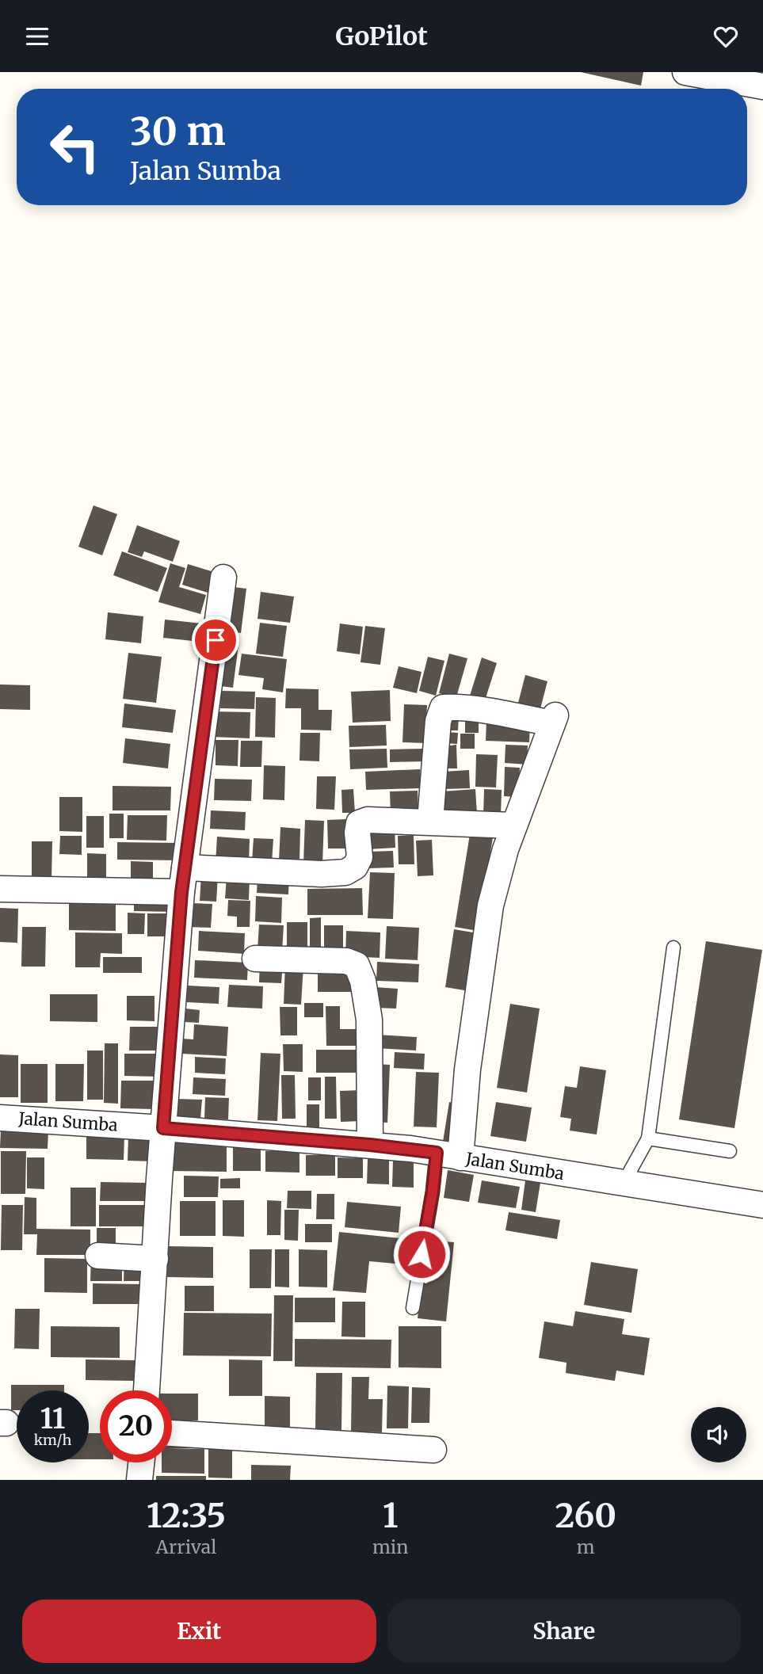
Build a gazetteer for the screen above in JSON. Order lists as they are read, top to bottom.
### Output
{
  "streets": {
    "street": ["Jalan Sumba"]
  },
  "page": {
    "header": "GoPilot",
    "turn": ["30 m", "Jalan Sumba"],
    "speed": "11 km/h",
    "limit": "20",
    "eta": [
      "12:35",
      "Arrival",
      "1",
      "min",
      "260",
      "m"
    ],
    "buttons": ["Exit", "Share"]
  }
}
